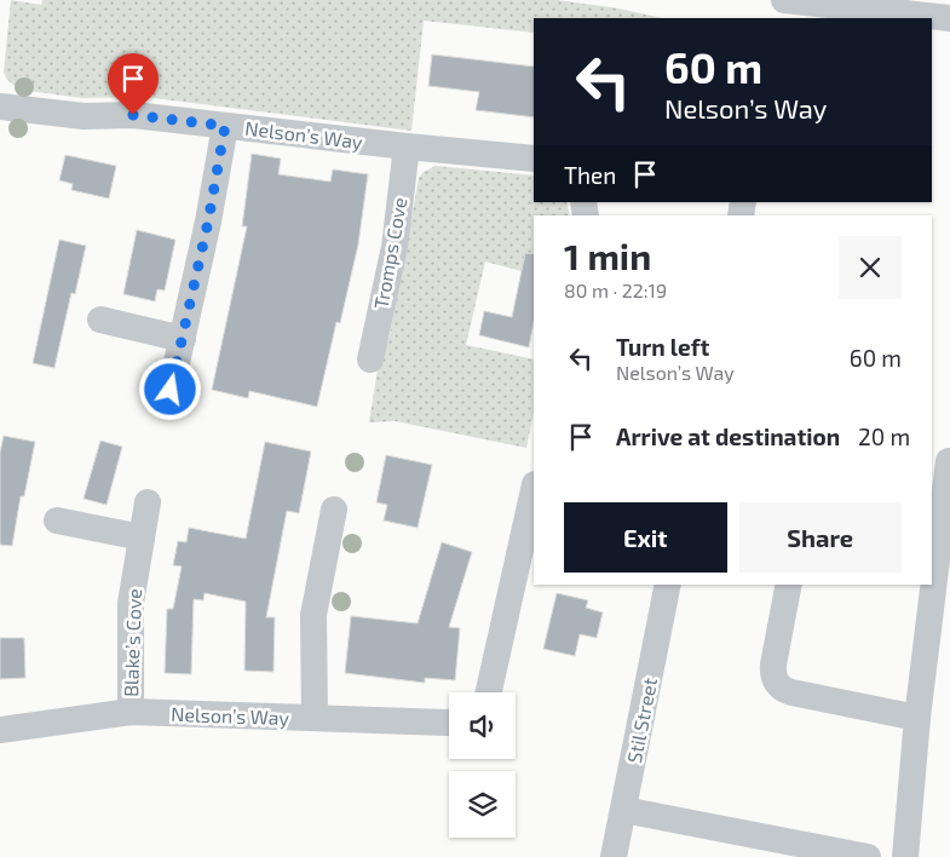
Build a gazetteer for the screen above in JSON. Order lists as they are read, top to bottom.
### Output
{
  "streets": {
    "street": [
      "Nelson’s Way",
      "Tromps Cove",
      "Blake’s Cove",
      "Stil Street"
    ]
  },
  "crossings": [
    ["Nelson’s Way", "Tromps Cove"],
    ["Nelson’s Way", "Blake’s Cove"]
  ],
  "page": {
    "turn": ["60 m", "Nelson’s Way"],
    "then": "Then",
    "heading": ["1 min", "80 m · 22:19"],
    "list": [
      {
        "name": "Turn left",
        "note": "Nelson’s Way",
        "value": "60 m"
      },
      {
        "name": "Arrive at destination",
        "value": "20 m"
      }
    ],
    "buttons": ["Exit", "Share"]
  }
}
